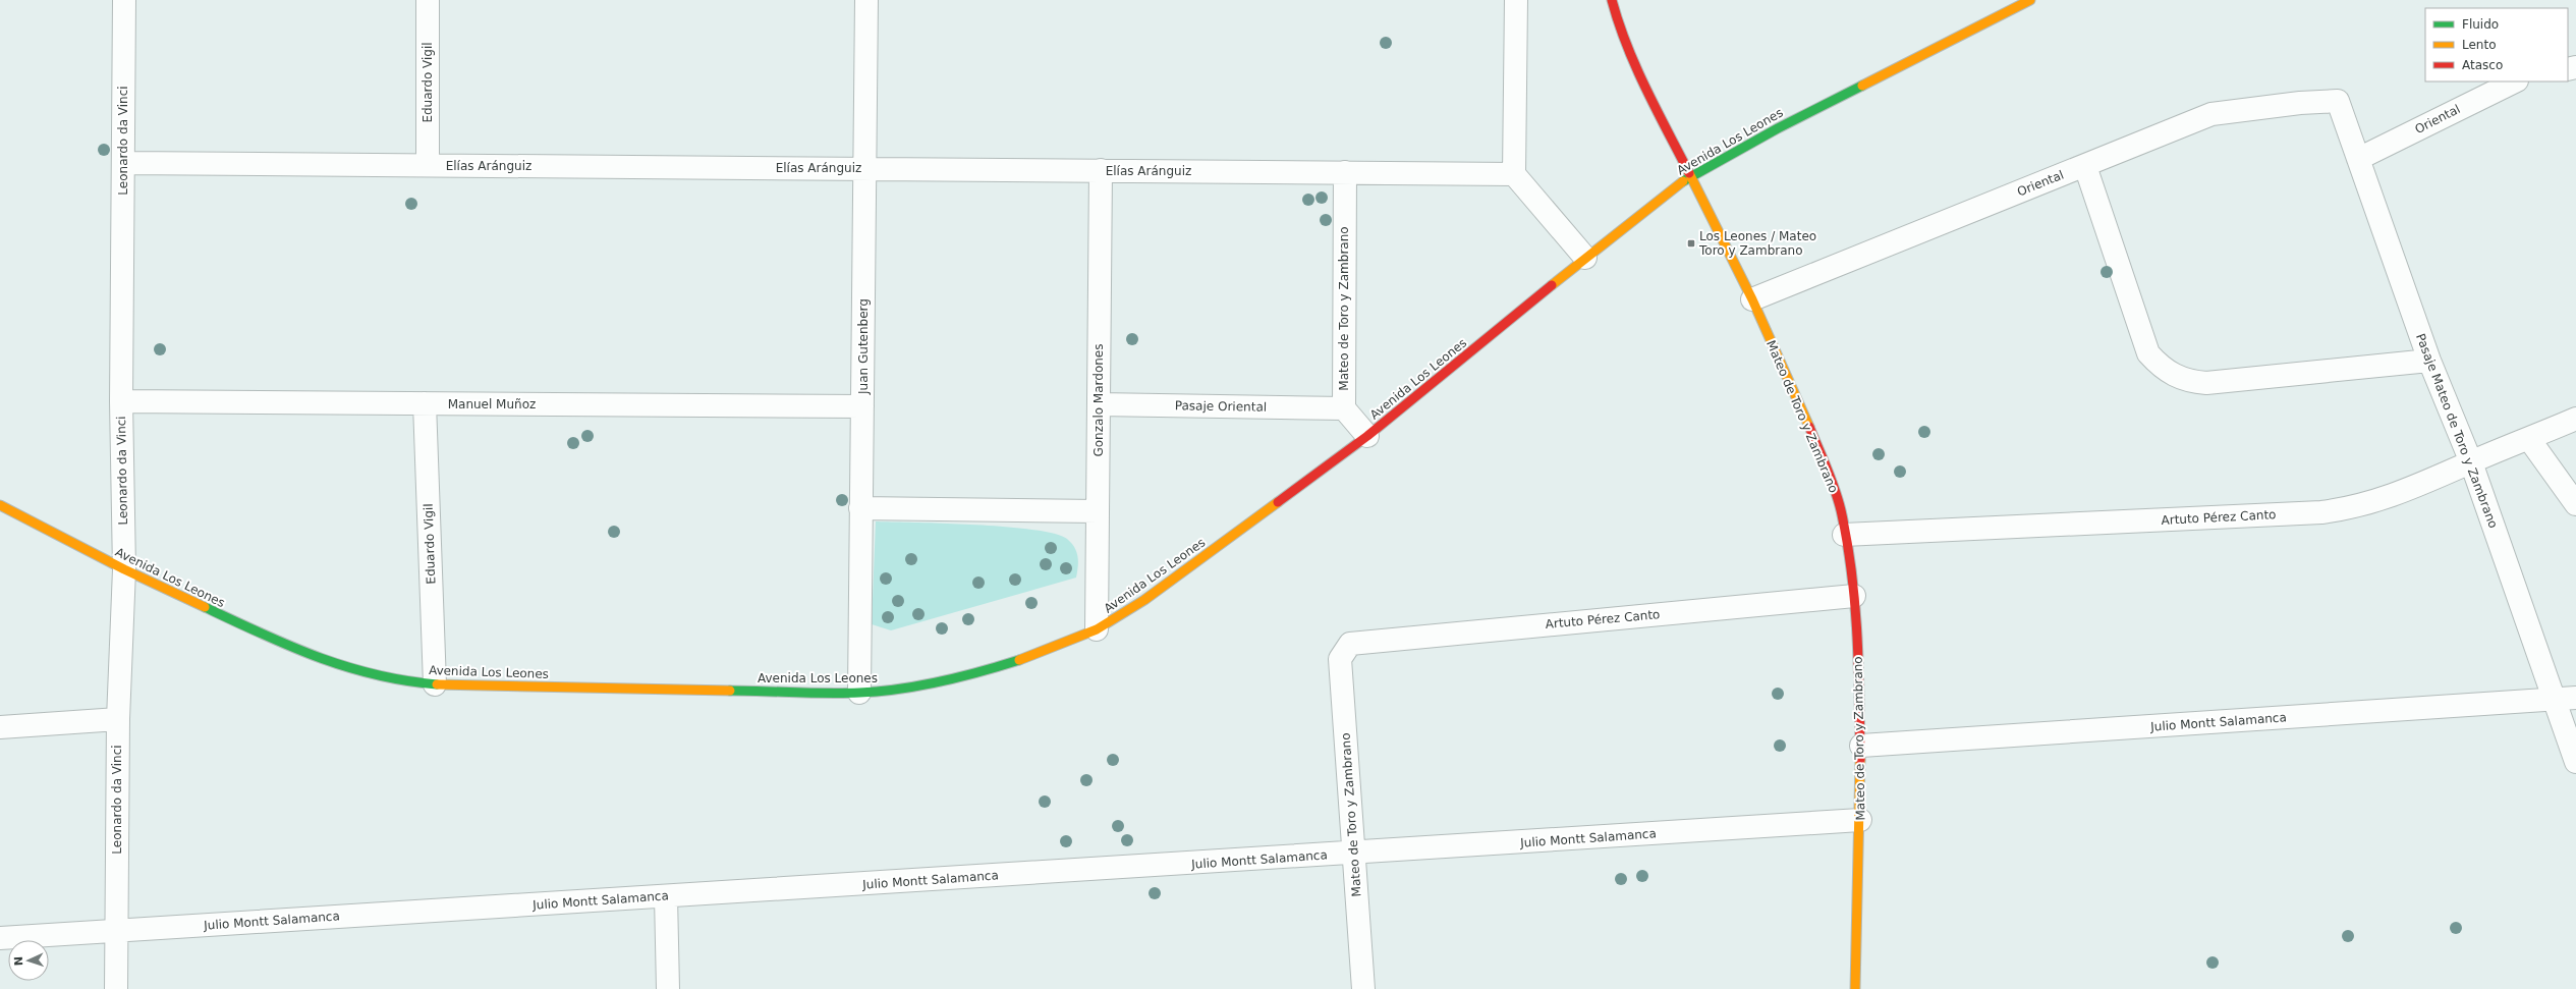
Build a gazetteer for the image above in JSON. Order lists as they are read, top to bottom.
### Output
{
  "streets": {
    "main road": ["Avenida Los Leones", "Mateo de Toro y Zambrano"],
    "street": [
      "Eduardo Vigil",
      "Oriental",
      "Leonardo da Vinci",
      "Elías Aránguiz",
      "Juan Gutenberg",
      "Gonzalo Mardones",
      "Manuel Muñoz",
      "Pasaje Oriental",
      "Pasaje Mateo de Toro y Zambrano",
      "Artuto Pérez Canto",
      "Julio Montt Salamanca"
    ]
  },
  "crossings": [
    ["Eduardo Vigil", "Avenida Los Leones"],
    ["Eduardo Vigil", "Elías Aránguiz"],
    ["Eduardo Vigil", "Manuel Muñoz"],
    ["Oriental", "Mateo de Toro y Zambrano"],
    ["Oriental", "Pasaje Mateo de Toro y Zambrano"],
    ["Leonardo da Vinci", "Avenida Los Leones"],
    ["Leonardo da Vinci", "Elías Aránguiz"],
    ["Leonardo da Vinci", "Manuel Muñoz"],
    ["Leonardo da Vinci", "Julio Montt Salamanca"],
    ["Avenida Los Leones", "Mateo de Toro y Zambrano"],
    ["Avenida Los Leones", "Juan Gutenberg"],
    ["Avenida Los Leones", "Gonzalo Mardones"],
    ["Elías Aránguiz", "Mateo de Toro y Zambrano"],
    ["Elías Aránguiz", "Juan Gutenberg"],
    ["Elías Aránguiz", "Gonzalo Mardones"],
    ["Mateo de Toro y Zambrano", "Pasaje Oriental"],
    ["Mateo de Toro y Zambrano", "Artuto Pérez Canto"],
    ["Mateo de Toro y Zambrano", "Julio Montt Salamanca"],
    ["Juan Gutenberg", "Manuel Muñoz"],
    ["Gonzalo Mardones", "Pasaje Oriental"],
    ["Pasaje Mateo de Toro y Zambrano", "Artuto Pérez Canto"],
    ["Pasaje Mateo de Toro y Zambrano", "Julio Montt Salamanca"]
  ],
  "places": {
    "transit": ["Los Leones / Mateo Toro y Zambrano"]
  },
  "legend": ["Fluido", "Lento", "Atasco"],
  "north": "left"
}
